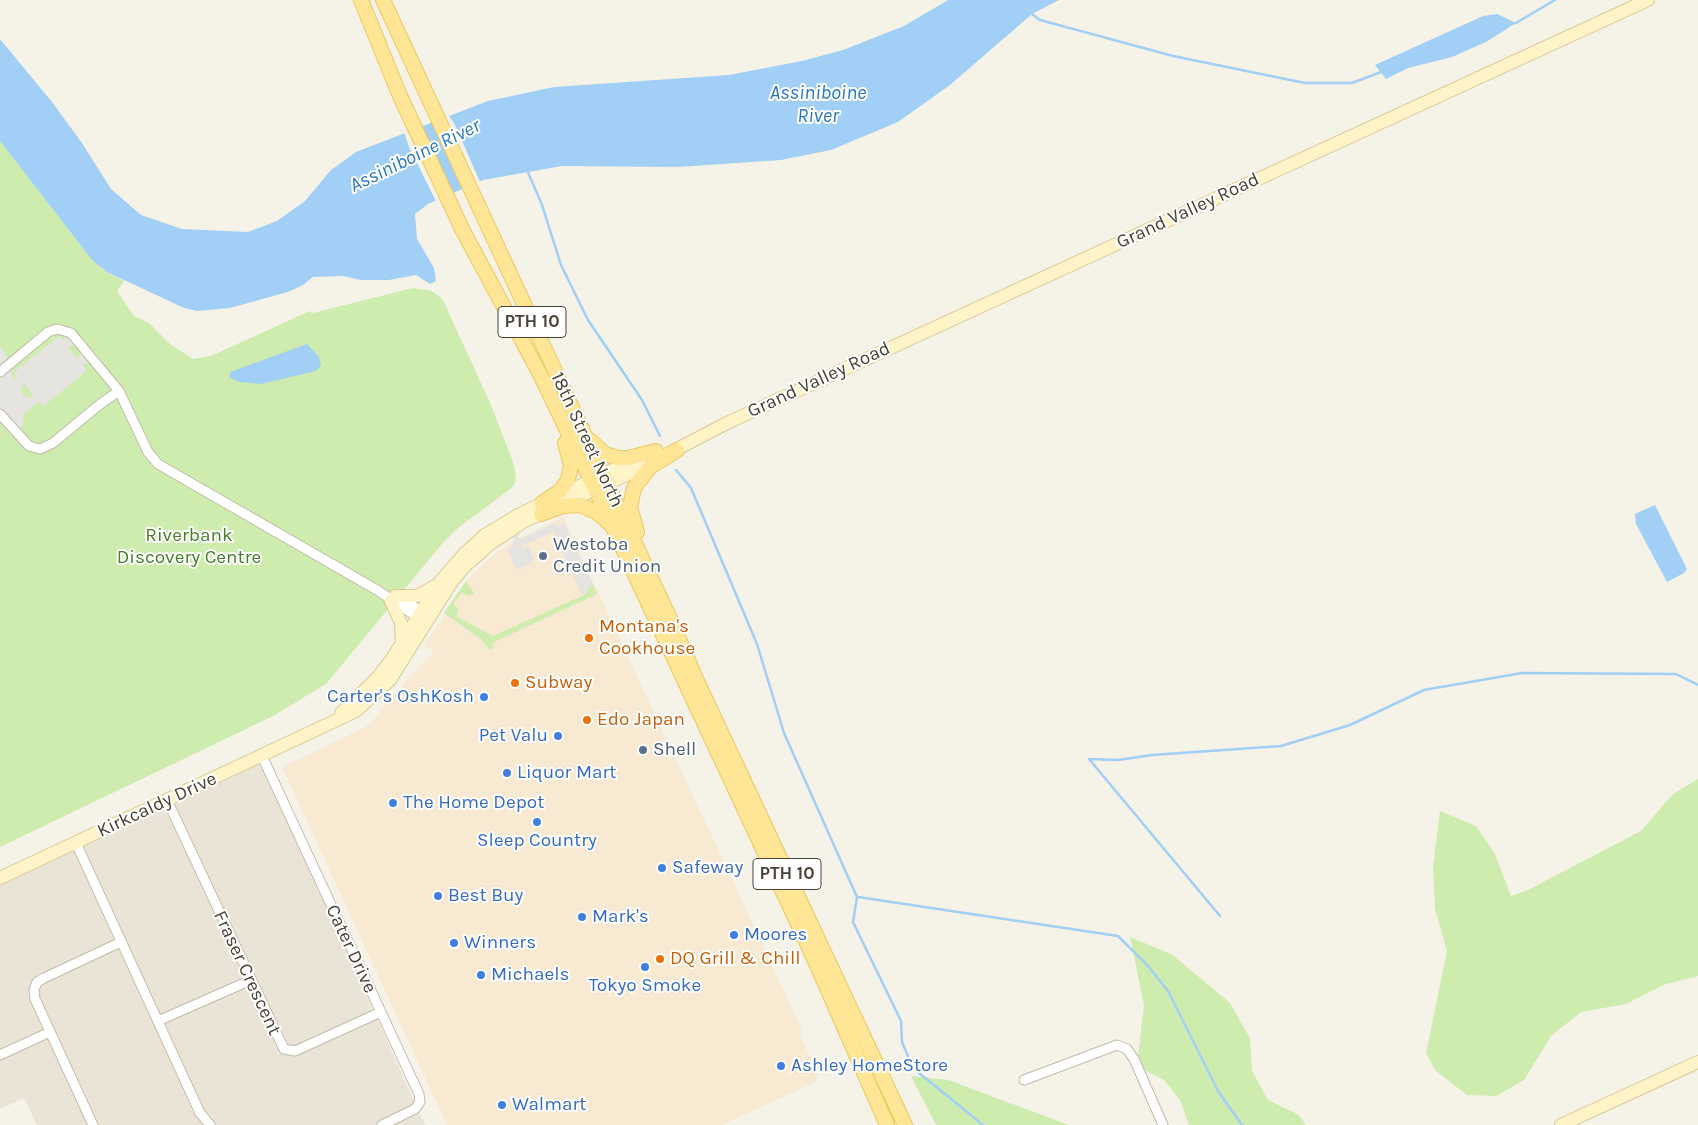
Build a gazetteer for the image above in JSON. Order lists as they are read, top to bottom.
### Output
{
  "streets": {
    "main road": [
      "Grand Valley Road",
      "PTH 10",
      "18th Street North",
      "Kirkcaldy Drive"
    ],
    "street": ["Cater Drive", "Fraser Crescent"]
  },
  "crossings": [
    ["Grand Valley Road", "18th Street North"],
    ["Grand Valley Road", "Kirkcaldy Drive"],
    ["18th Street North", "Kirkcaldy Drive"],
    ["Kirkcaldy Drive", "Cater Drive"],
    ["Kirkcaldy Drive", "Fraser Crescent"],
    ["Cater Drive", "Fraser Crescent"]
  ],
  "water": ["Assiniboine River"],
  "parks": ["Riverbank Discovery Centre"],
  "places": [
    "Westoba Credit Union",
    "Montana's Cookhouse",
    "Subway",
    "Carter's OshKosh",
    "Edo Japan",
    "Pet Valu",
    "Shell",
    "Liquor Mart",
    "The Home Depot",
    "Sleep Country",
    "Safeway",
    "Best Buy",
    "Mark's",
    "Moores",
    "Winners",
    "DQ Grill & Chill",
    "Tokyo Smoke",
    "Michaels",
    "Ashley HomeStore",
    "Walmart"
  ]
}
